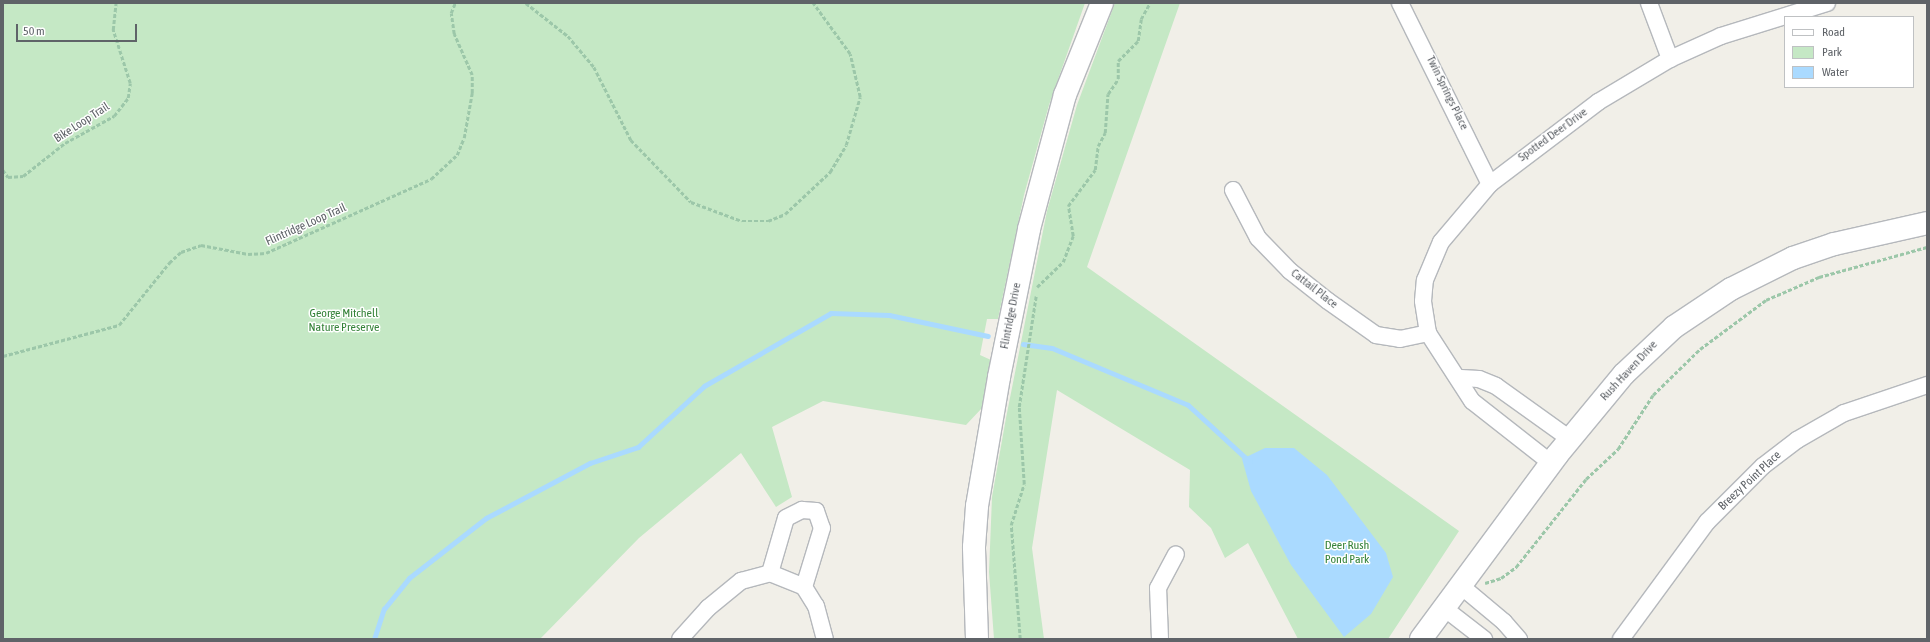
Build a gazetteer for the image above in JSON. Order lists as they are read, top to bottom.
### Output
{
  "streets": {
    "street": [
      "Twin Springs Place",
      "Spotted Deer Drive",
      "Cattail Place",
      "Flintridge Drive",
      "Rush Haven Drive",
      "Breezy Point Place"
    ],
    "path": ["Bike Loop Trail", "Flintridge Loop Trail"]
  },
  "crossings": [
    ["Twin Springs Place", "Spotted Deer Drive"],
    ["Spotted Deer Drive", "Cattail Place"],
    ["Spotted Deer Drive", "Rush Haven Drive"]
  ],
  "parks": ["George Mitchell Nature Preserve", "Deer Rush Pond Park"],
  "legend": ["Road", "Park", "Water"],
  "scale_bar": "50 m"
}
